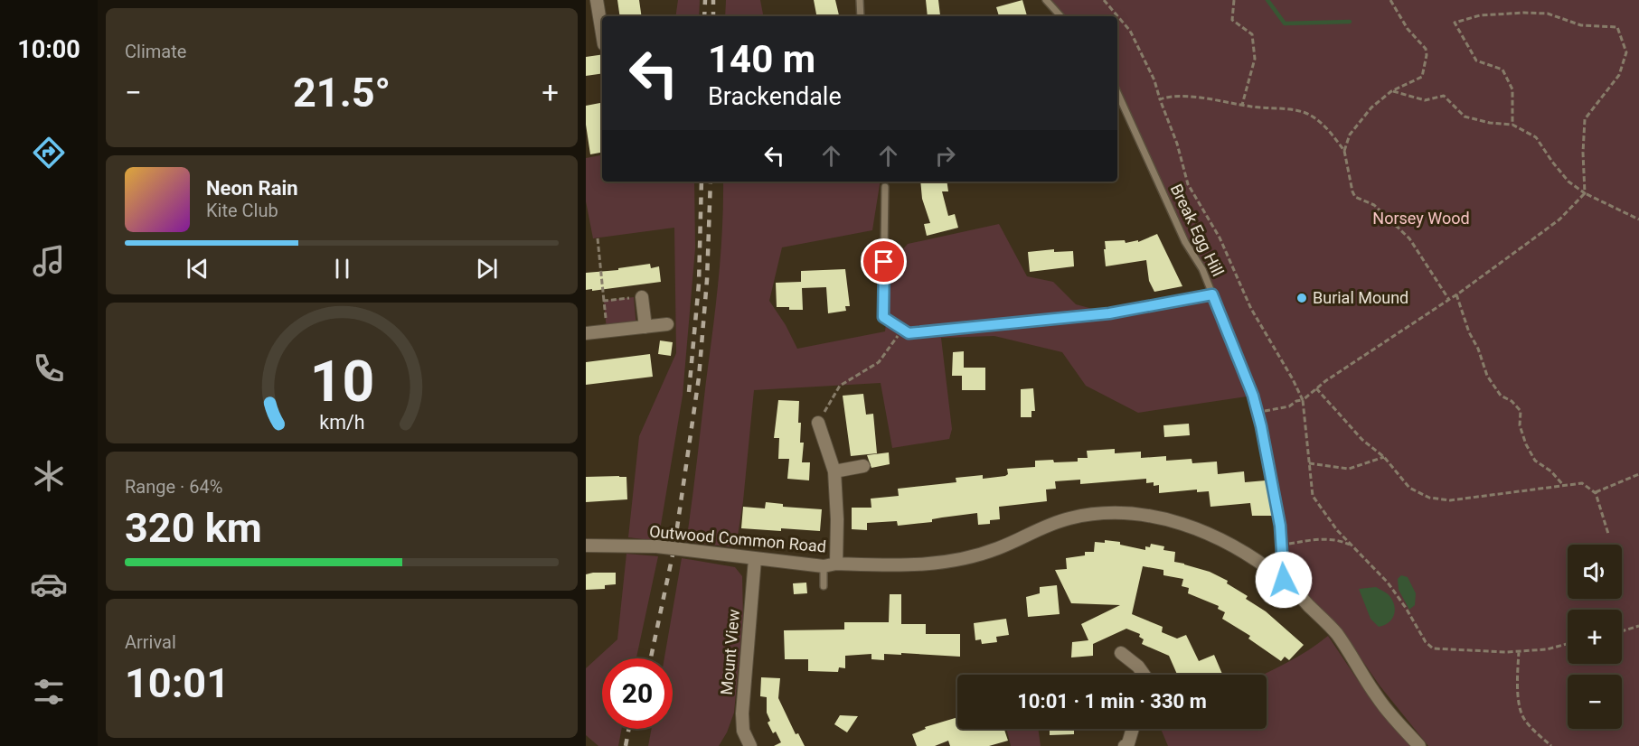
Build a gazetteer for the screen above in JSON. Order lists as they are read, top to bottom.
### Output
{
  "streets": {
    "street": ["Outwood Common Road", "Mount View"],
    "lane": ["Break Egg Hill"]
  },
  "crossings": [
    ["Break Egg Hill", "Outwood Common Road"],
    ["Outwood Common Road", "Mount View"]
  ],
  "parks": ["Norsey Wood"],
  "places": ["Burial Mound"],
  "page": {
    "tabs": "10:00",
    "tile": [
      "Climate",
      ["Range · 64%", "320 km"],
      ["Arrival", "10:01"]
    ],
    "turn": ["140 m", "Brackendale"],
    "heat": ["−", "21.5°", "+"],
    "song": ["Neon Rain", "Kite Club"],
    "map_buttons": ["+", "−"],
    "limit": "20",
    "trip": "10:01 · 1 min · 330 m",
    "gauge": ["10", "km/h"]
  }
}
